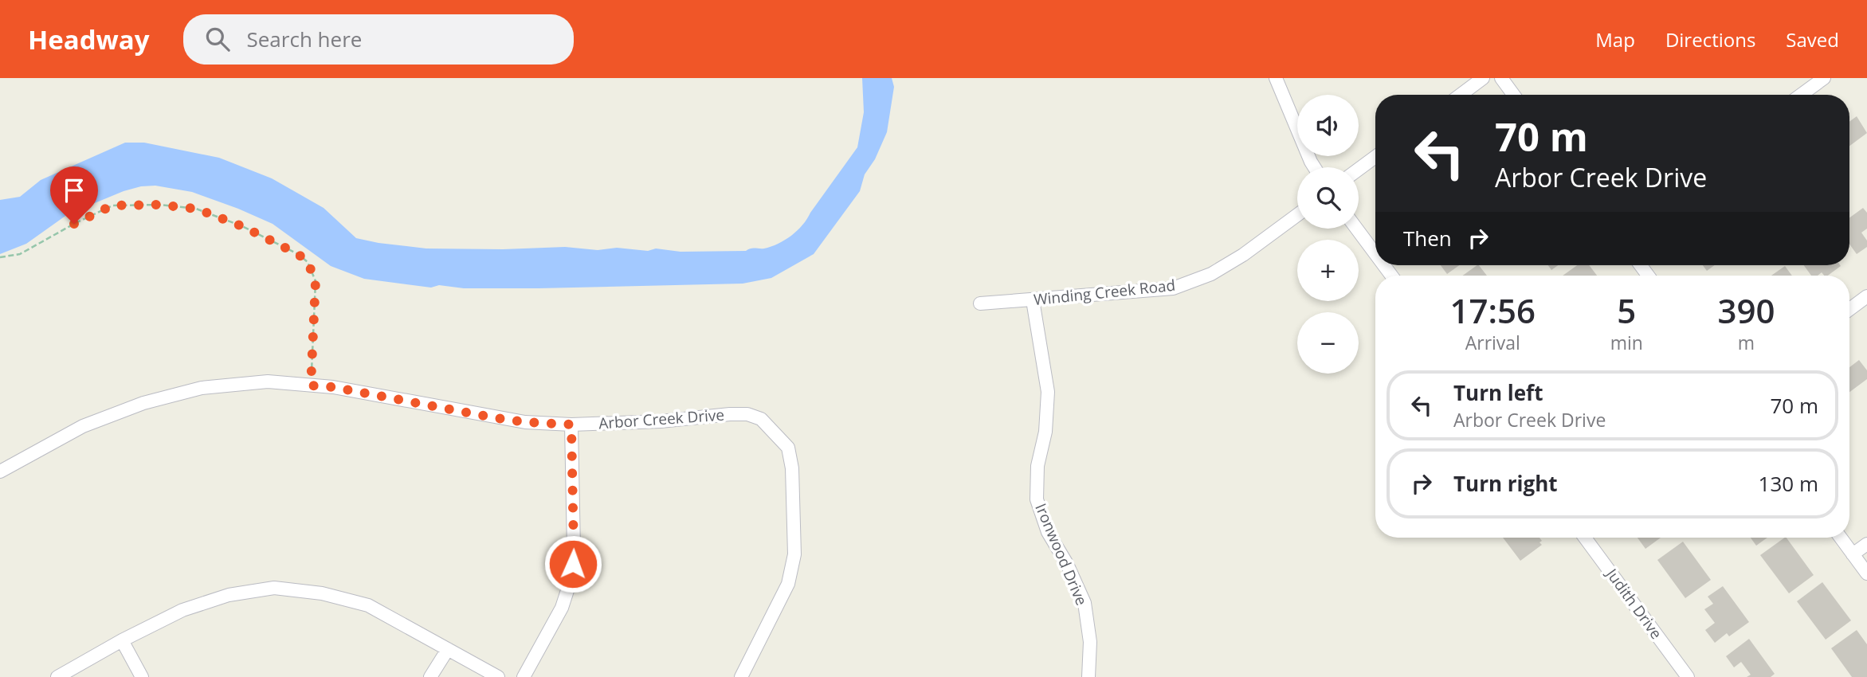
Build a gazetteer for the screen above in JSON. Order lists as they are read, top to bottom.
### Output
{
  "streets": {
    "street": [
      "Winding Creek Road",
      "Arbor Creek Drive",
      "Ironwood Drive",
      "Judith Drive"
    ]
  },
  "crossings": [
    ["Winding Creek Road", "Ironwood Drive"]
  ],
  "page": {
    "header": "Headway",
    "search": "Search here",
    "nav": ["Map", "Directions", "Saved"],
    "map_buttons": ["+", "−"],
    "turn": ["70 m", "Arbor Creek Drive"],
    "then": "Then",
    "eta": [
      "17:56",
      "Arrival",
      "5",
      "min",
      "390",
      "m"
    ],
    "list": [
      {
        "name": "Turn left",
        "note": "Arbor Creek Drive",
        "value": "70 m"
      },
      {
        "name": "Turn right",
        "value": "130 m"
      }
    ]
  }
}
